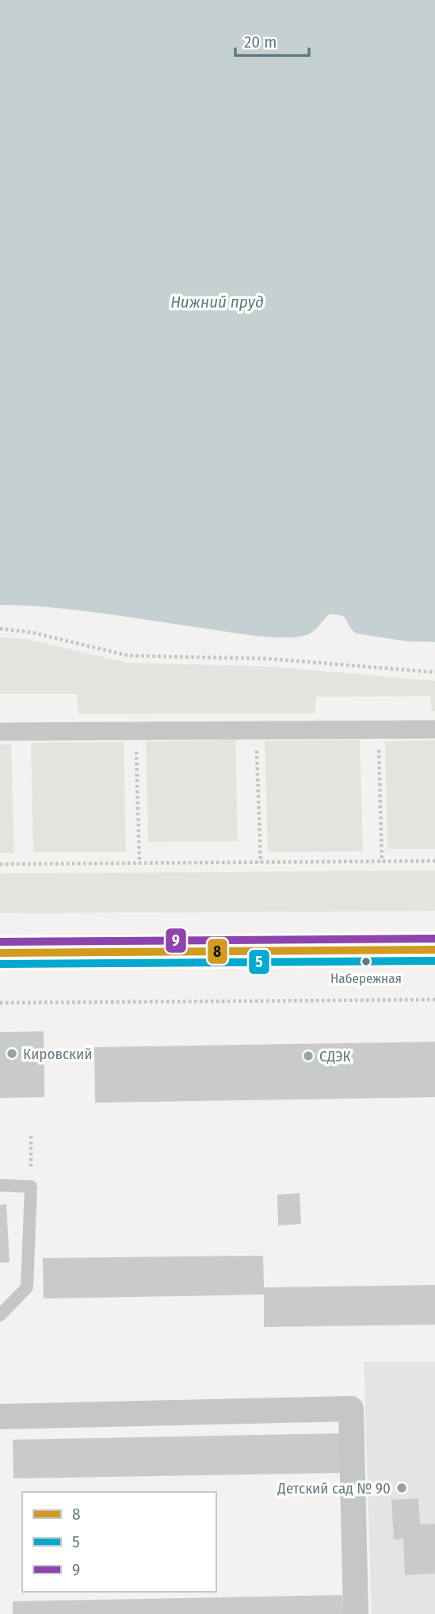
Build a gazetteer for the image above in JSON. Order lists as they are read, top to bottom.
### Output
{
  "water": ["Нижний пруд"],
  "places": [
    "Набережная",
    "Кировский",
    "СДЭК",
    "Детский сад № 90"
  ],
  "lines": ["transit line 9", "transit line 8", "transit line 5"],
  "legend": ["8", "5", "9"],
  "scale_bar": "20 m"
}
